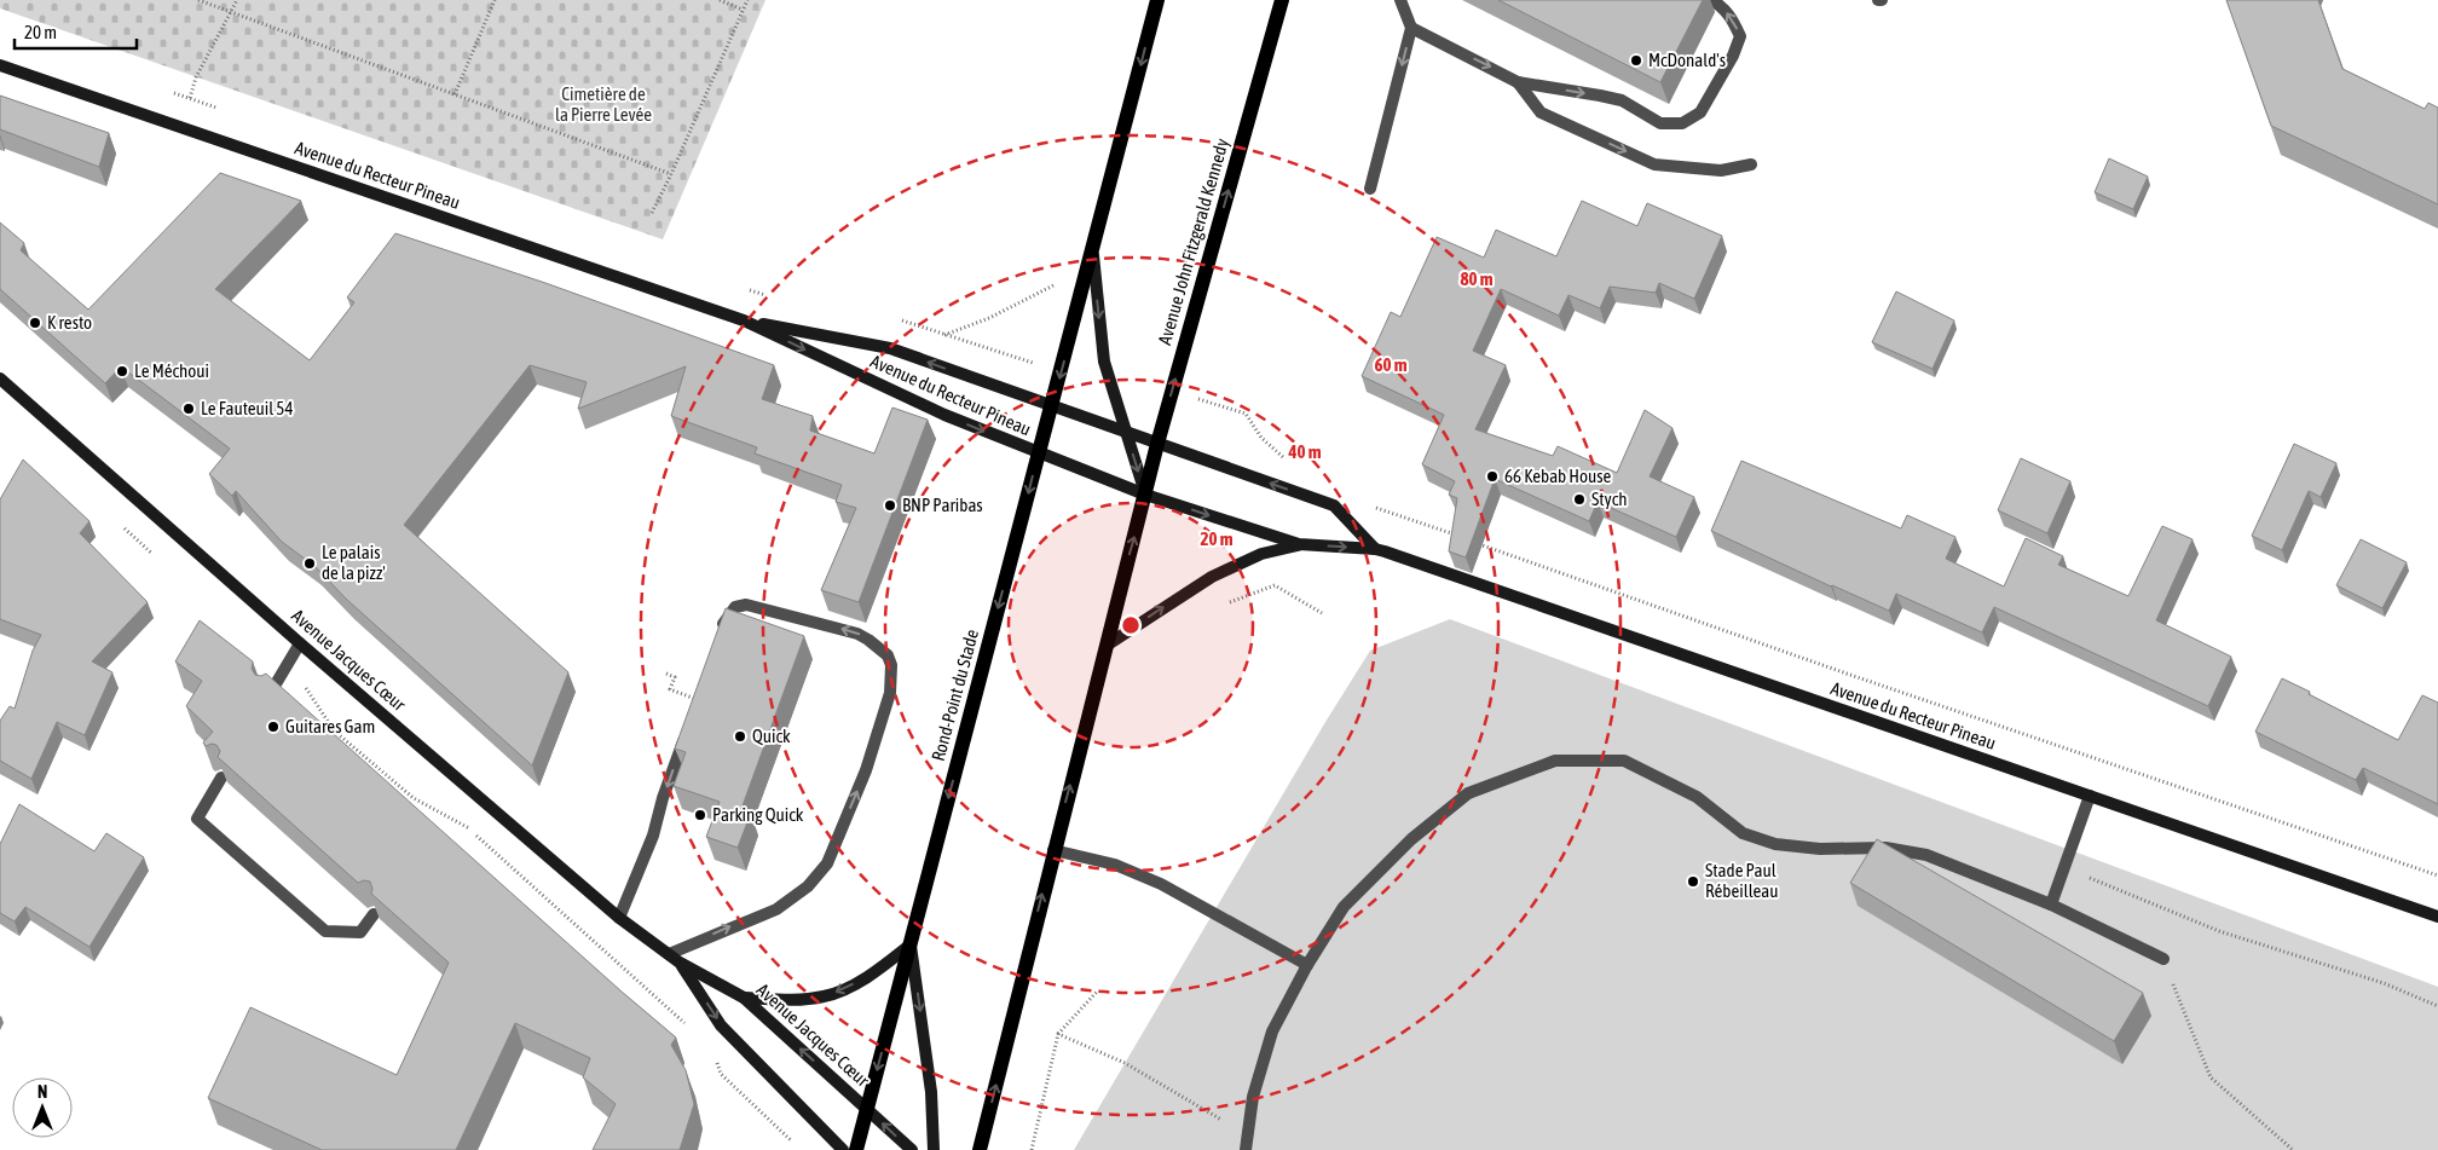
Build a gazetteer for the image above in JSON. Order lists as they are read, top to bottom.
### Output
{
  "streets": {
    "main road": [
      "Avenue du Recteur Pineau",
      "Avenue John Fitzgerald Kennedy",
      "Avenue Jacques Cœur",
      "Rond-Point du Stade"
    ]
  },
  "crossings": [
    ["Avenue du Recteur Pineau", "Avenue John Fitzgerald Kennedy"],
    ["Avenue du Recteur Pineau", "Rond-Point du Stade"],
    ["Avenue Jacques Cœur", "Rond-Point du Stade"]
  ],
  "one_way": ["Avenue John Fitzgerald Kennedy"],
  "parks": ["Cimetière de la Pierre Levée"],
  "places": [
    "McDonald's",
    "K resto",
    "Le Méchoui",
    "Le Fauteuil 54",
    "66 Kebab House",
    "Stych",
    "BNP Paribas",
    "Le palais de la pizz'",
    "Guitares Gam",
    "Quick",
    "Parking Quick",
    "Stade Paul Rébeilleau"
  ],
  "scale_bar": "20 m",
  "north": "top",
  "rings": [
    "80 m",
    "60 m",
    "40 m",
    "20 m"
  ]
}
